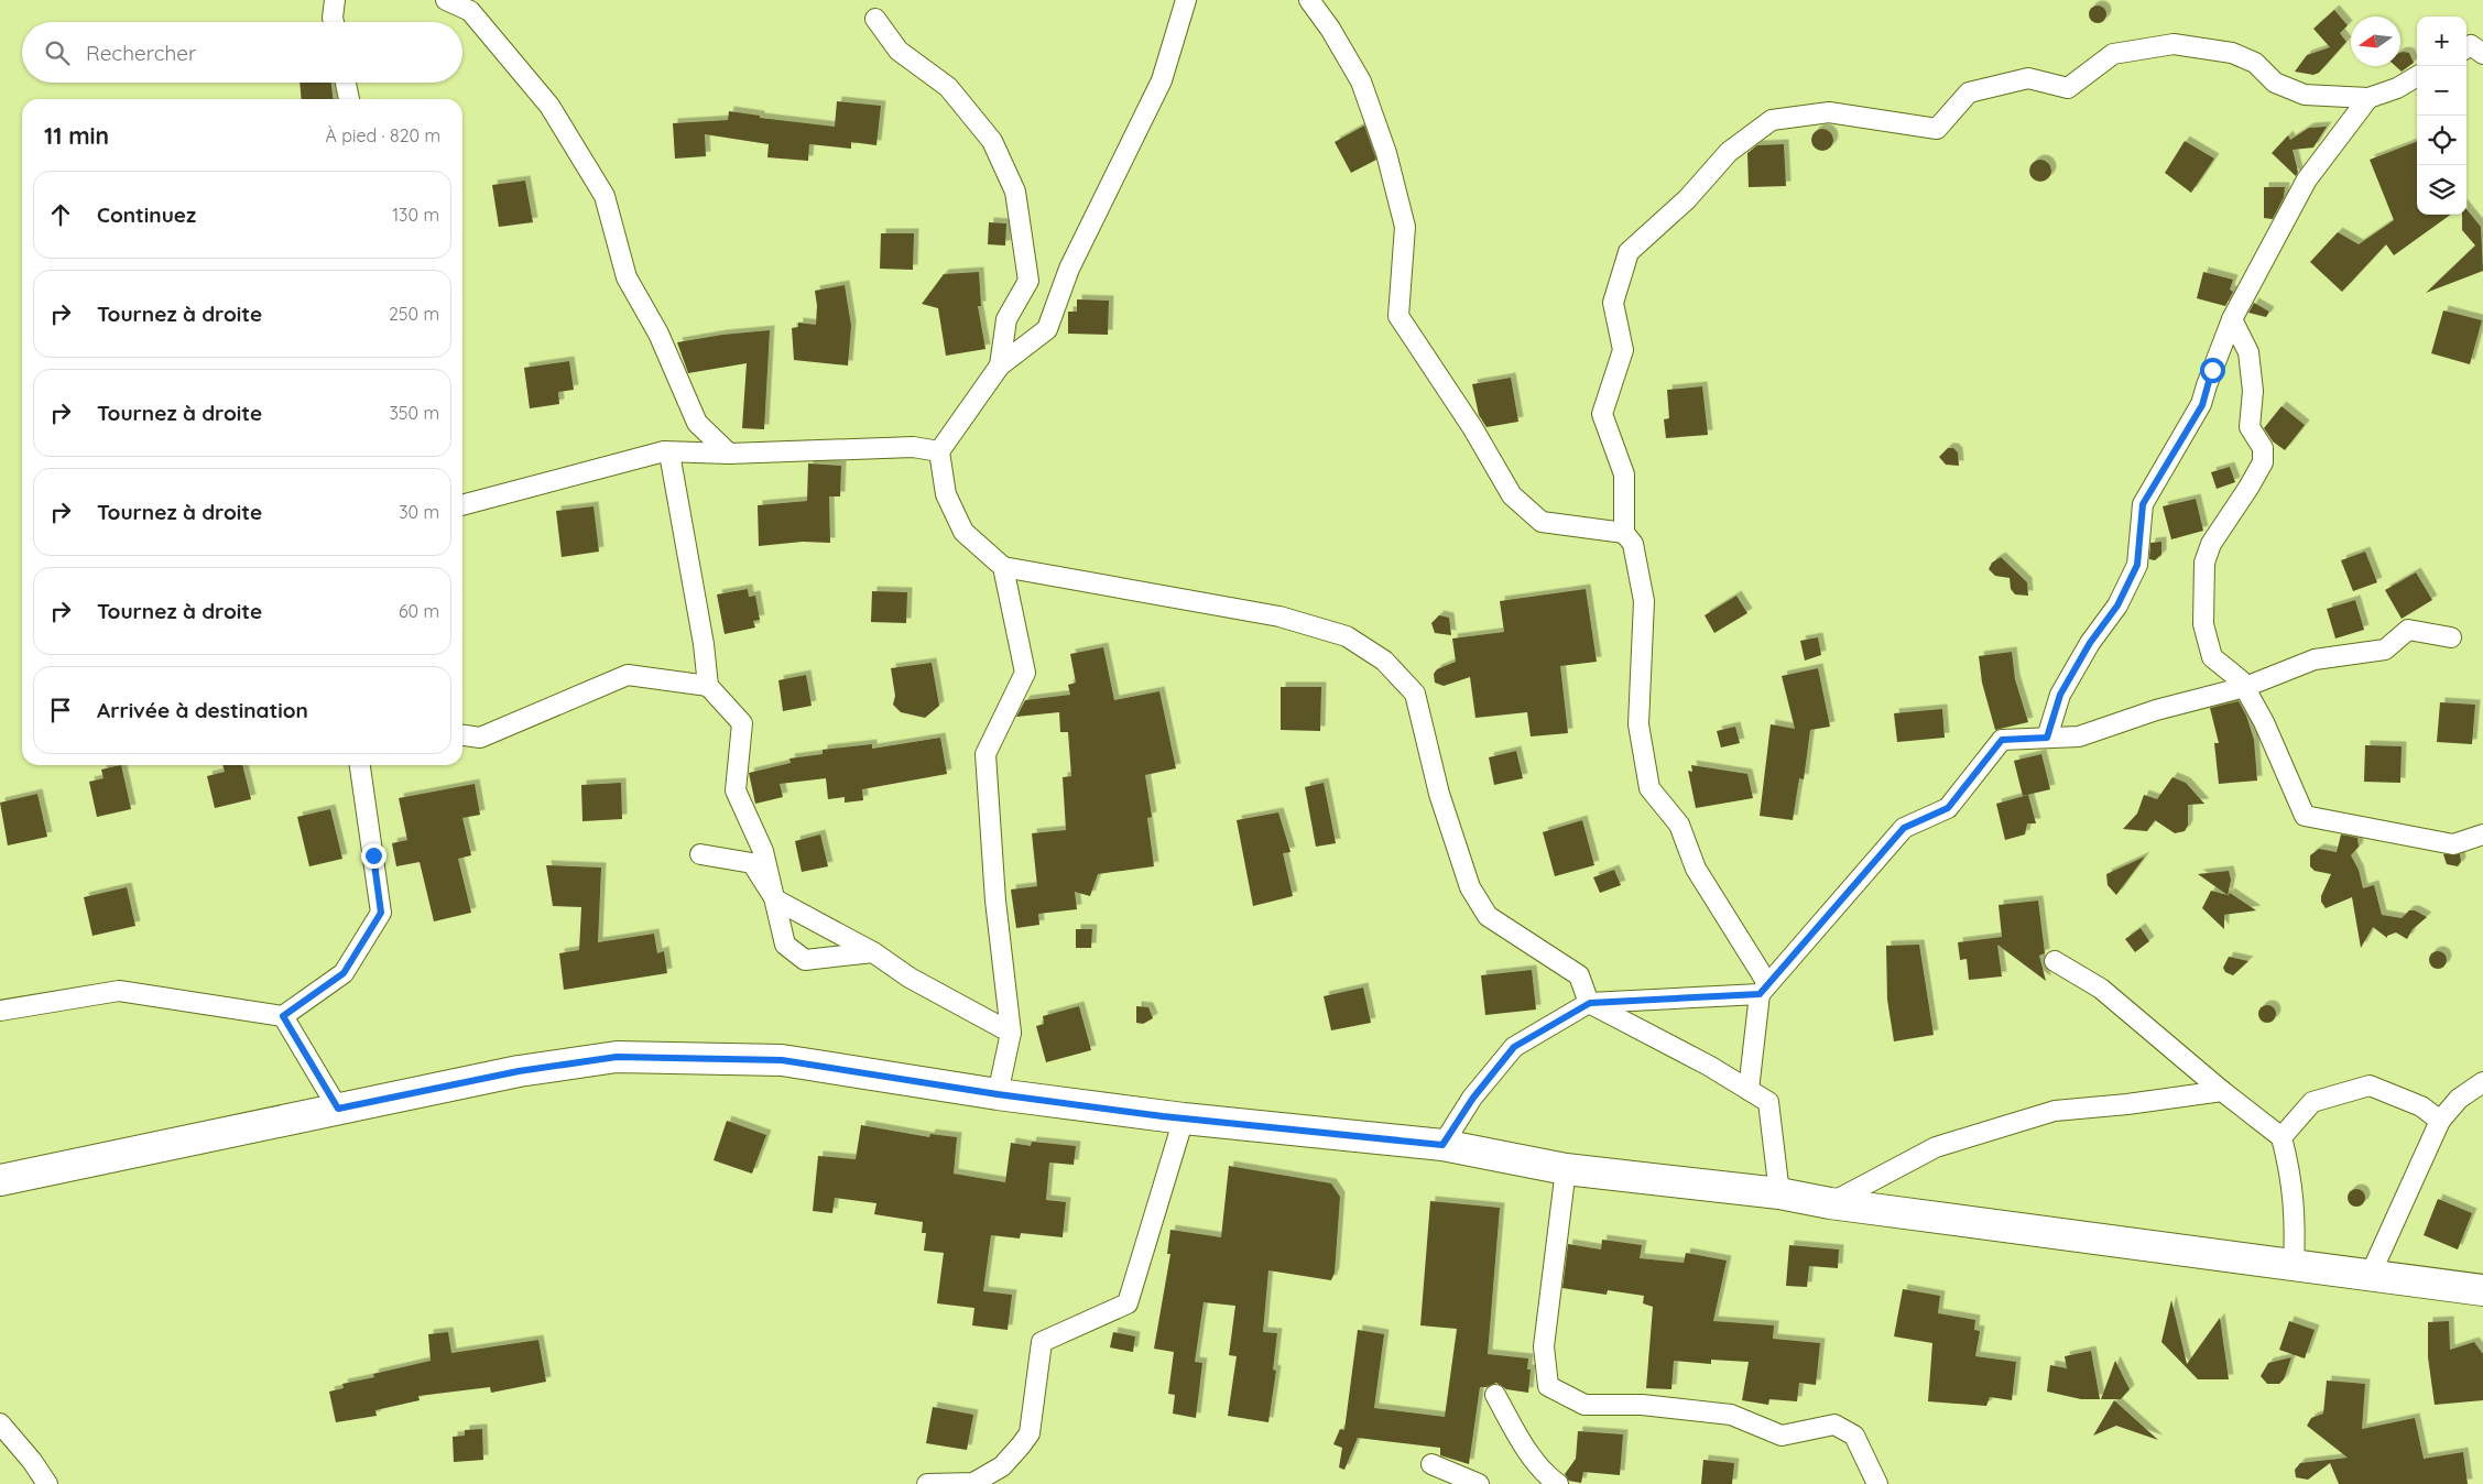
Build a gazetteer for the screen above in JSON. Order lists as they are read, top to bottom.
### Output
{
  "north": "left",
  "page": {
    "map_buttons": ["+", "−"],
    "search": "Rechercher",
    "heading": ["11 min", "À pied · 820 m"],
    "list": [
      ["Continuez", "130 m"],
      ["Tournez à droite", "250 m"],
      ["Tournez à droite", "350 m"],
      ["Tournez à droite", "30 m"],
      ["Tournez à droite", "60 m"],
      "Arrivée à destination"
    ]
  }
}
